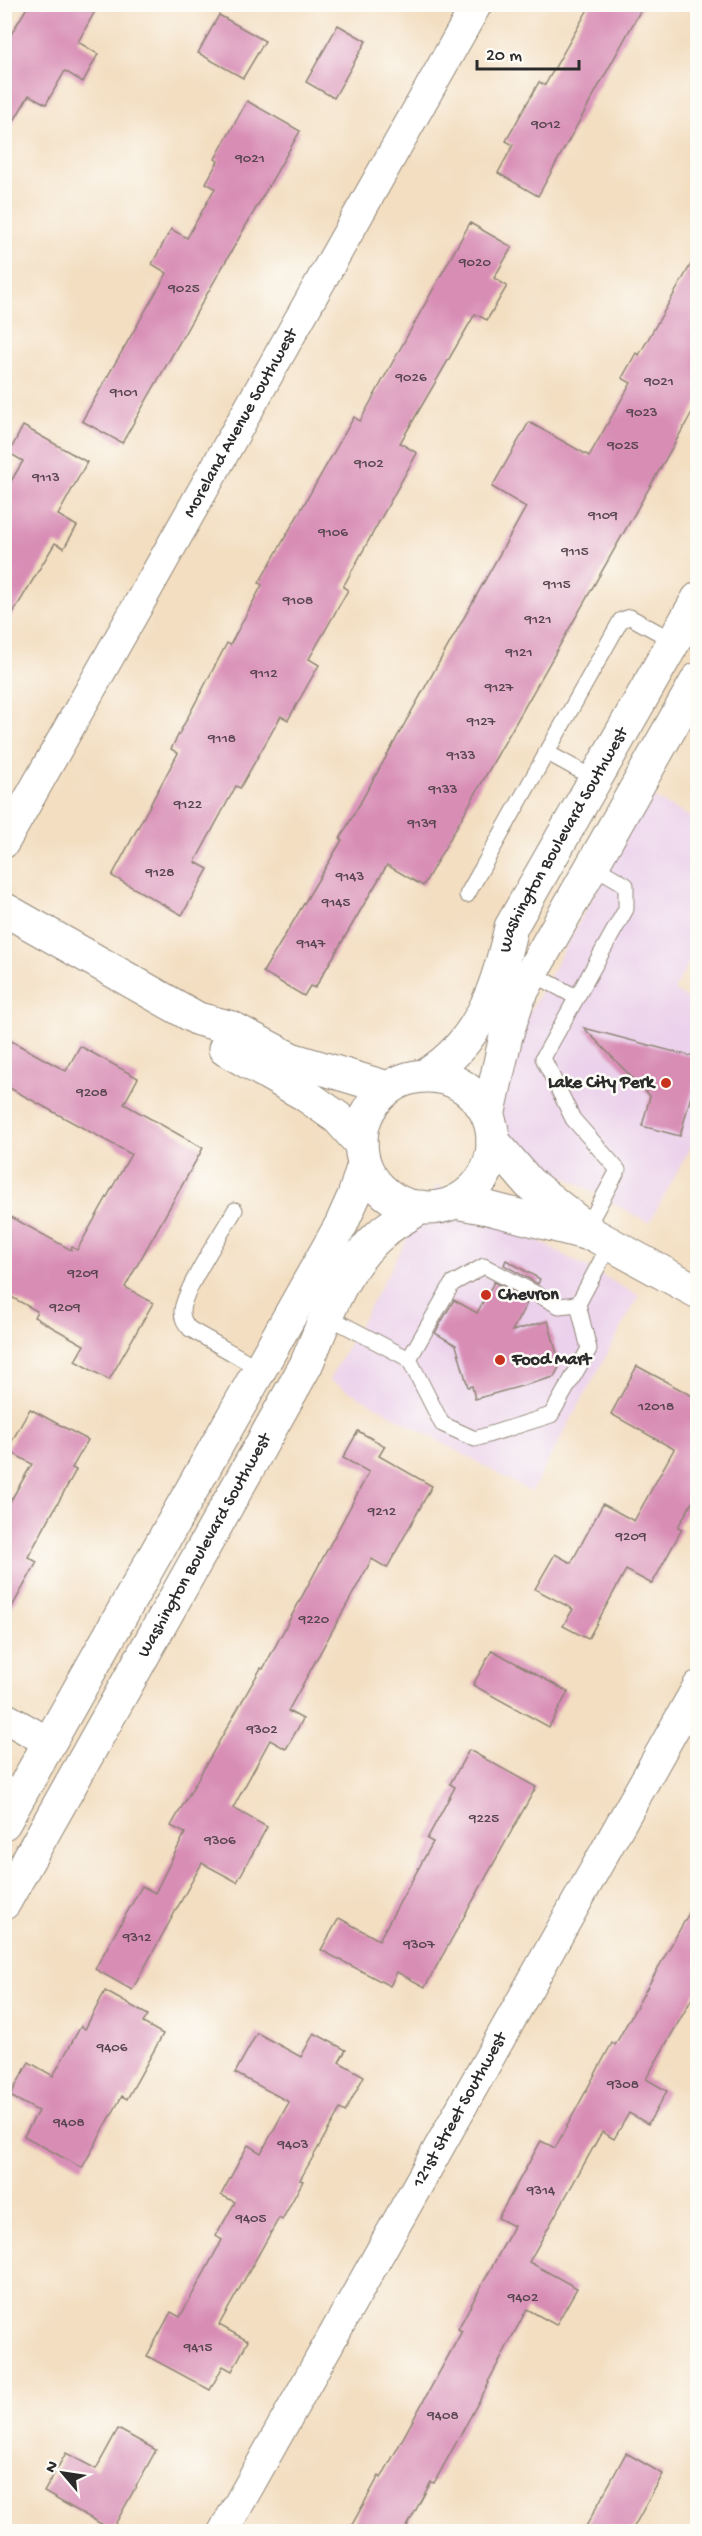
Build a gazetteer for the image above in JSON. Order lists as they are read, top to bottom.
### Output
{
  "streets": {
    "main road": ["Washington Boulevard Southwest"],
    "street": ["Moreland Avenue Southwest", "121st Street Southwest"]
  },
  "places": ["Lake City Perk", "Chevron", "Food Mart"],
  "house_numbers": [
    "9012",
    "9021",
    "9020",
    "9025",
    "9026",
    "9021",
    "9101",
    "9023",
    "9025",
    "9102",
    "9113",
    "9109",
    "9106",
    "9115",
    "9115",
    "9108",
    "9121",
    "9121",
    "9112",
    "9127",
    "9127",
    "9118",
    "9133",
    "9133",
    "9122",
    "9139",
    "9128",
    "9143",
    "9145",
    "9147",
    "9208",
    "9209",
    "9209",
    "12018",
    "9212",
    "9209",
    "9220",
    "9302",
    "9225",
    "9306",
    "9312",
    "9307",
    "9406",
    "9308",
    "9408",
    "9403",
    "9314",
    "9405",
    "9402",
    "9415",
    "9408"
  ],
  "scale_bar": "20 m",
  "north": "top left"
}
